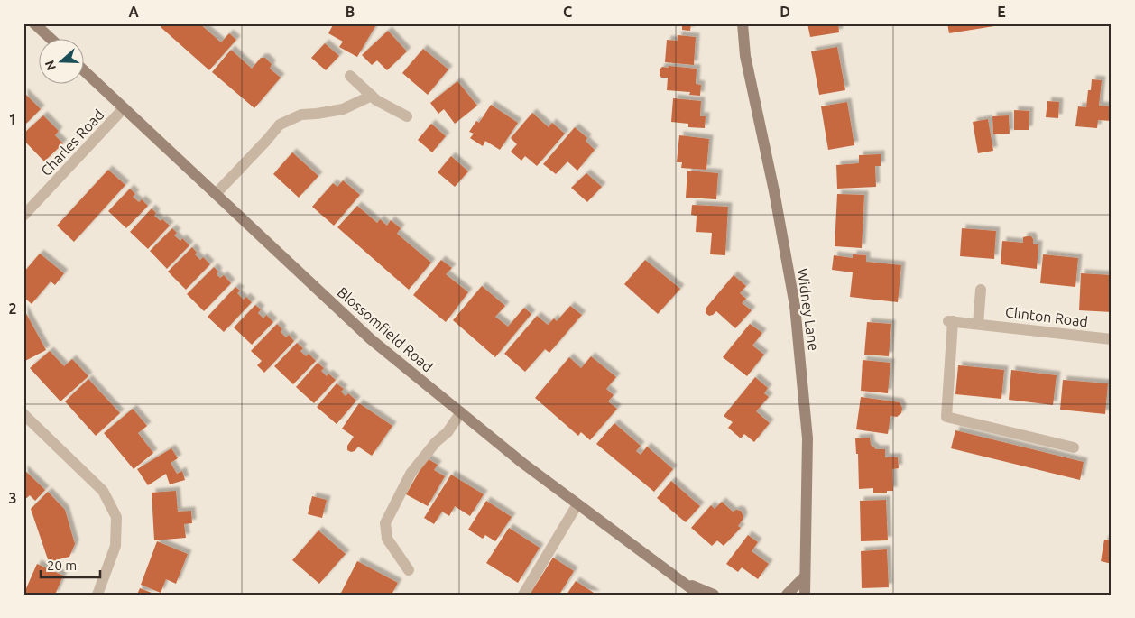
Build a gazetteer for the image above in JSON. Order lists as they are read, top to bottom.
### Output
{
  "streets": {
    "main road": ["Widney Lane", "Blossomfield Road"],
    "street": ["Charles Road", "Clinton Road"]
  },
  "crossings": [
    ["Charles Road", "Blossomfield Road"]
  ],
  "scale_bar": "20 m",
  "north": "left",
  "grid": {
    "columns": [
      "A",
      "B",
      "C",
      "D",
      "E"
    ],
    "rows": ["1", "2", "3"]
  }
}
